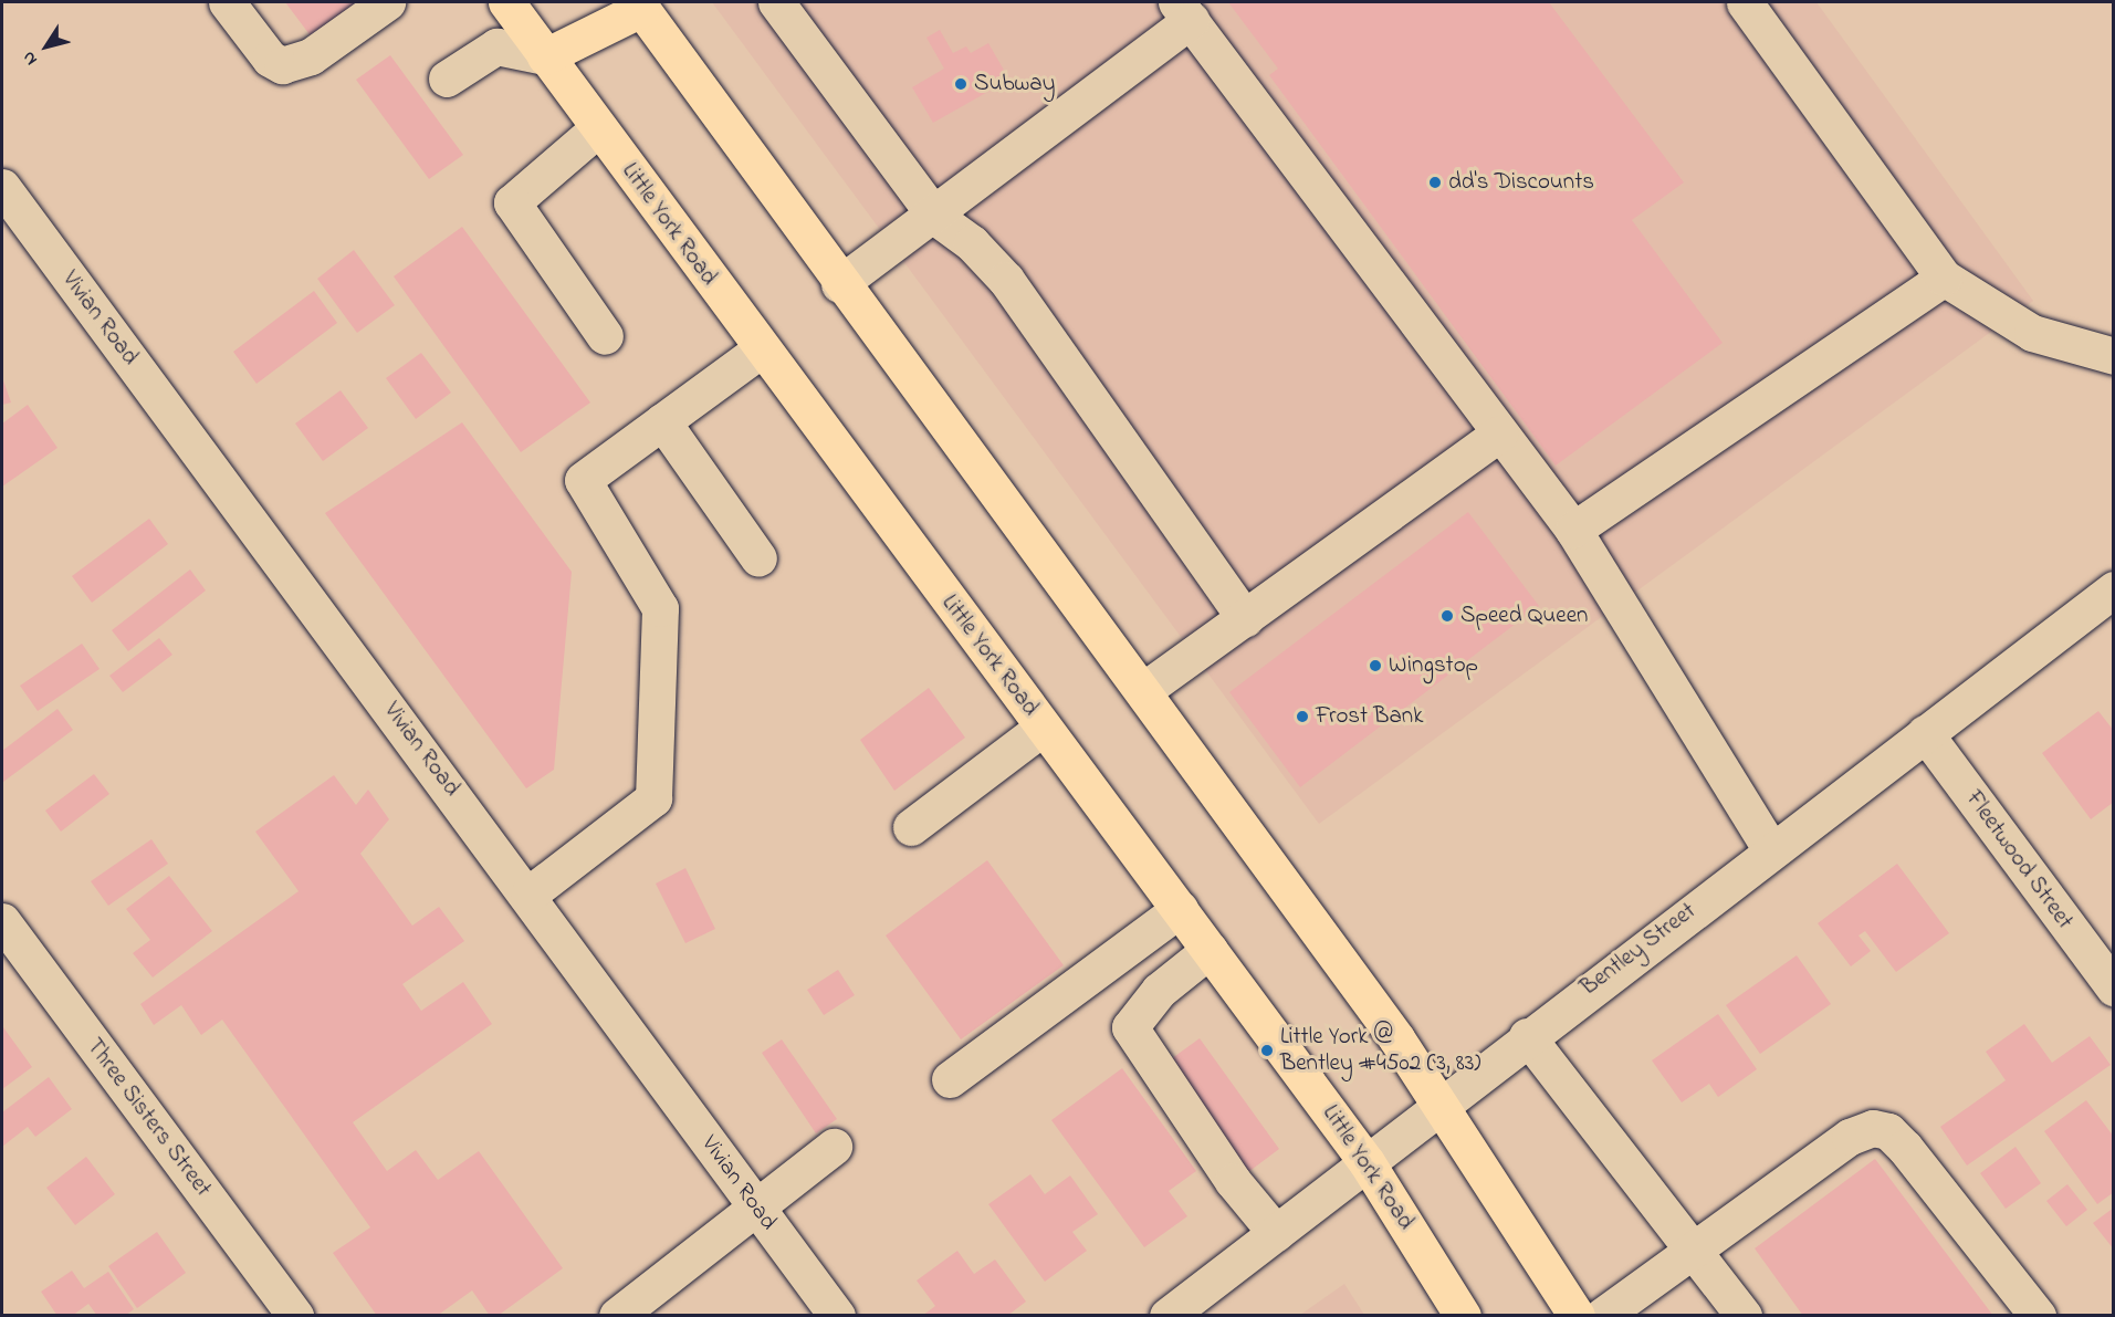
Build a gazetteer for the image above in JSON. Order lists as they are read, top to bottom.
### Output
{
  "streets": {
    "main road": ["Little York Road"],
    "street": [
      "Vivian Road",
      "Fleetwood Street",
      "Bentley Street",
      "Three Sisters Street"
    ]
  },
  "crossings": [
    ["Little York Road", "Bentley Street"],
    ["Fleetwood Street", "Bentley Street"]
  ],
  "places": [
    "Subway",
    "dd's Discounts",
    "Speed Queen",
    "Wingstop",
    "Frost Bank",
    "Little York @ Bentley #4502 (3, 83)"
  ],
  "north": "bottom left"
}
